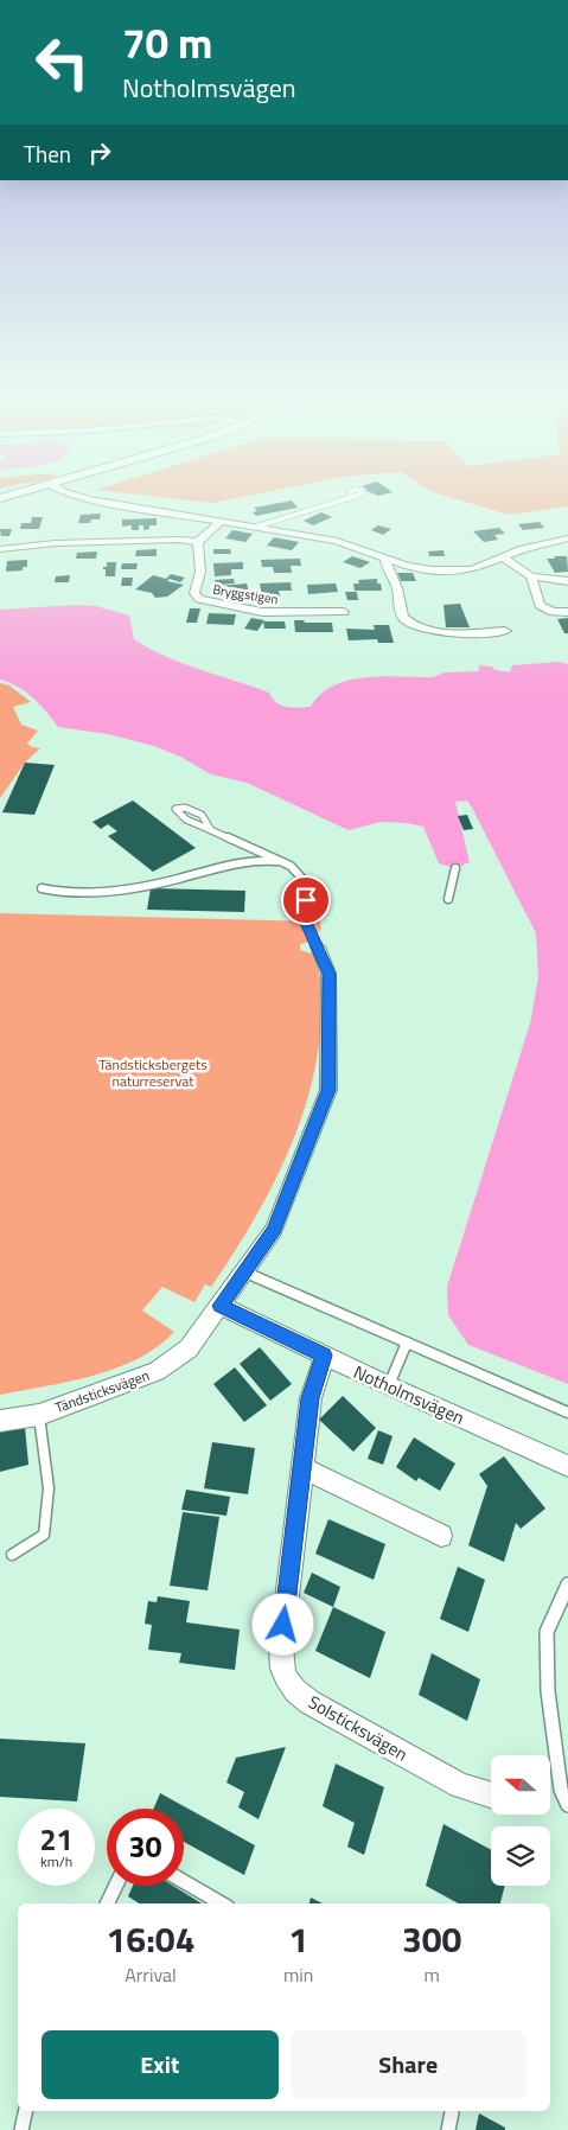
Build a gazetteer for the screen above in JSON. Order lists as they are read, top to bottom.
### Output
{
  "streets": {
    "street": [
      "Bryggstigen",
      "Tändsticksvägen",
      "Notholmsvägen",
      "Solsticksvägen"
    ]
  },
  "crossings": [
    ["Tändsticksvägen", "Notholmsvägen"],
    ["Notholmsvägen", "Solsticksvägen"]
  ],
  "parks": ["Tändsticksbergets naturreservat"],
  "north": "left",
  "page": {
    "turn": ["70 m", "Notholmsvägen"],
    "then": "Then",
    "speed": "21 km/h",
    "limit": "30",
    "eta": [
      "16:04",
      "Arrival",
      "1",
      "min",
      "300",
      "m"
    ],
    "buttons": ["Exit", "Share"]
  }
}
